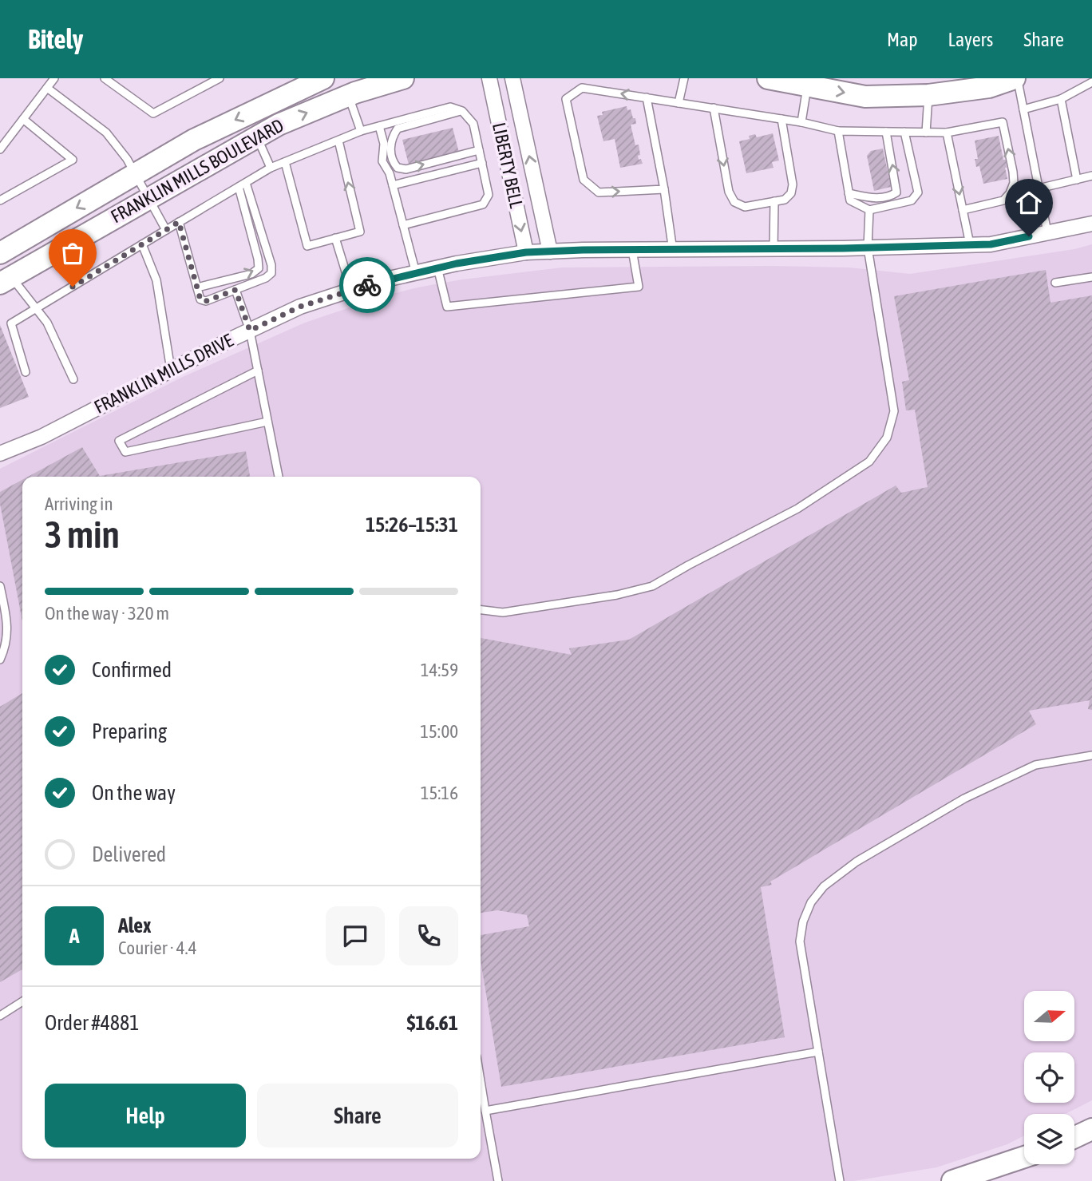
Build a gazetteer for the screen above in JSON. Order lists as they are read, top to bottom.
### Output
{
  "streets": {
    "street": ["LIBERTY BELL", "FRANKLIN MILLS BOULEVARD", "FRANKLIN MILLS DRIVE"]
  },
  "crossings": [
    ["LIBERTY BELL", "FRANKLIN MILLS DRIVE"]
  ],
  "north": "right",
  "page": {
    "header": "Bitely",
    "nav": ["Map", "Layers", "Share"],
    "heading": ["3 min", "Arriving in", "15:26–15:31"],
    "panel": [
      "Alex",
      "Courier · 4.4",
      "Order #4881",
      "$16.61"
    ],
    "bar": "On the way · 320 m",
    "list": [
      ["Confirmed", "14:59"],
      ["Preparing", "15:00"],
      ["On the way", "15:16"],
      "Delivered"
    ],
    "round": "A",
    "buttons": ["Help", "Share"]
  }
}
